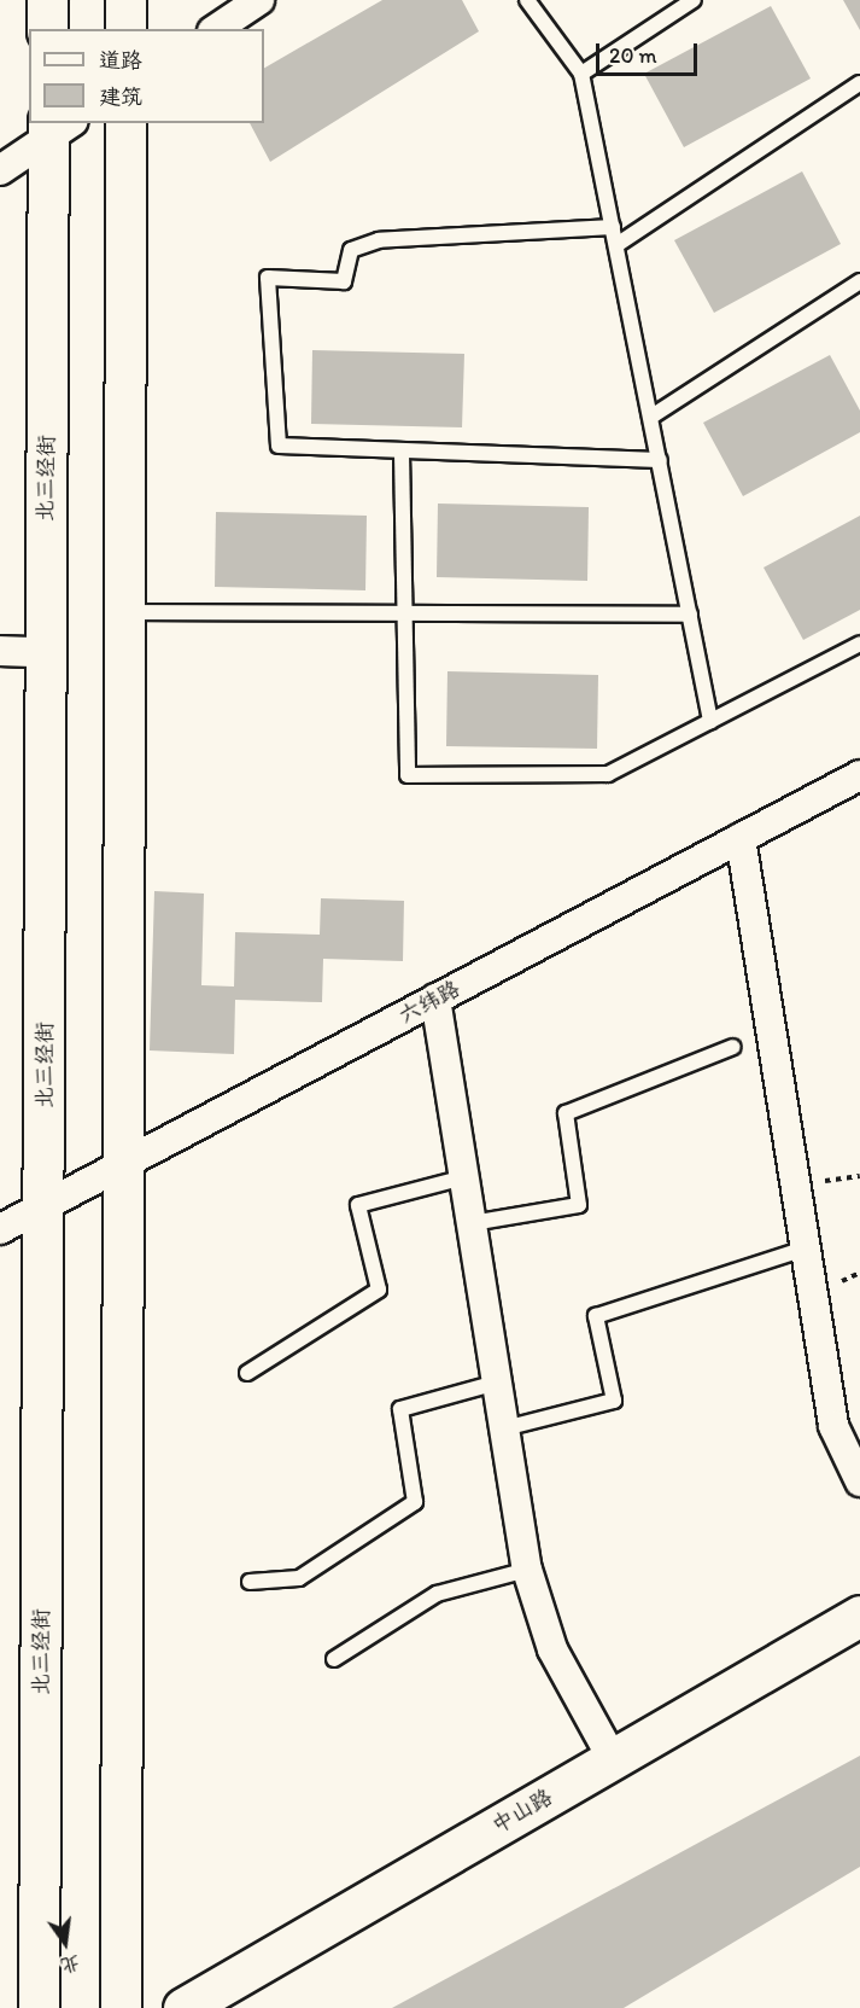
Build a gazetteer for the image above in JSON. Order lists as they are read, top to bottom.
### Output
{
  "streets": {
    "main road": ["北三经街", "中山路"],
    "street": ["六纬路"]
  },
  "crossings": [
    ["北三经街", "六纬路"]
  ],
  "legend": ["道路", "建筑"],
  "scale_bar": "20 m",
  "north": "bottom"
}
